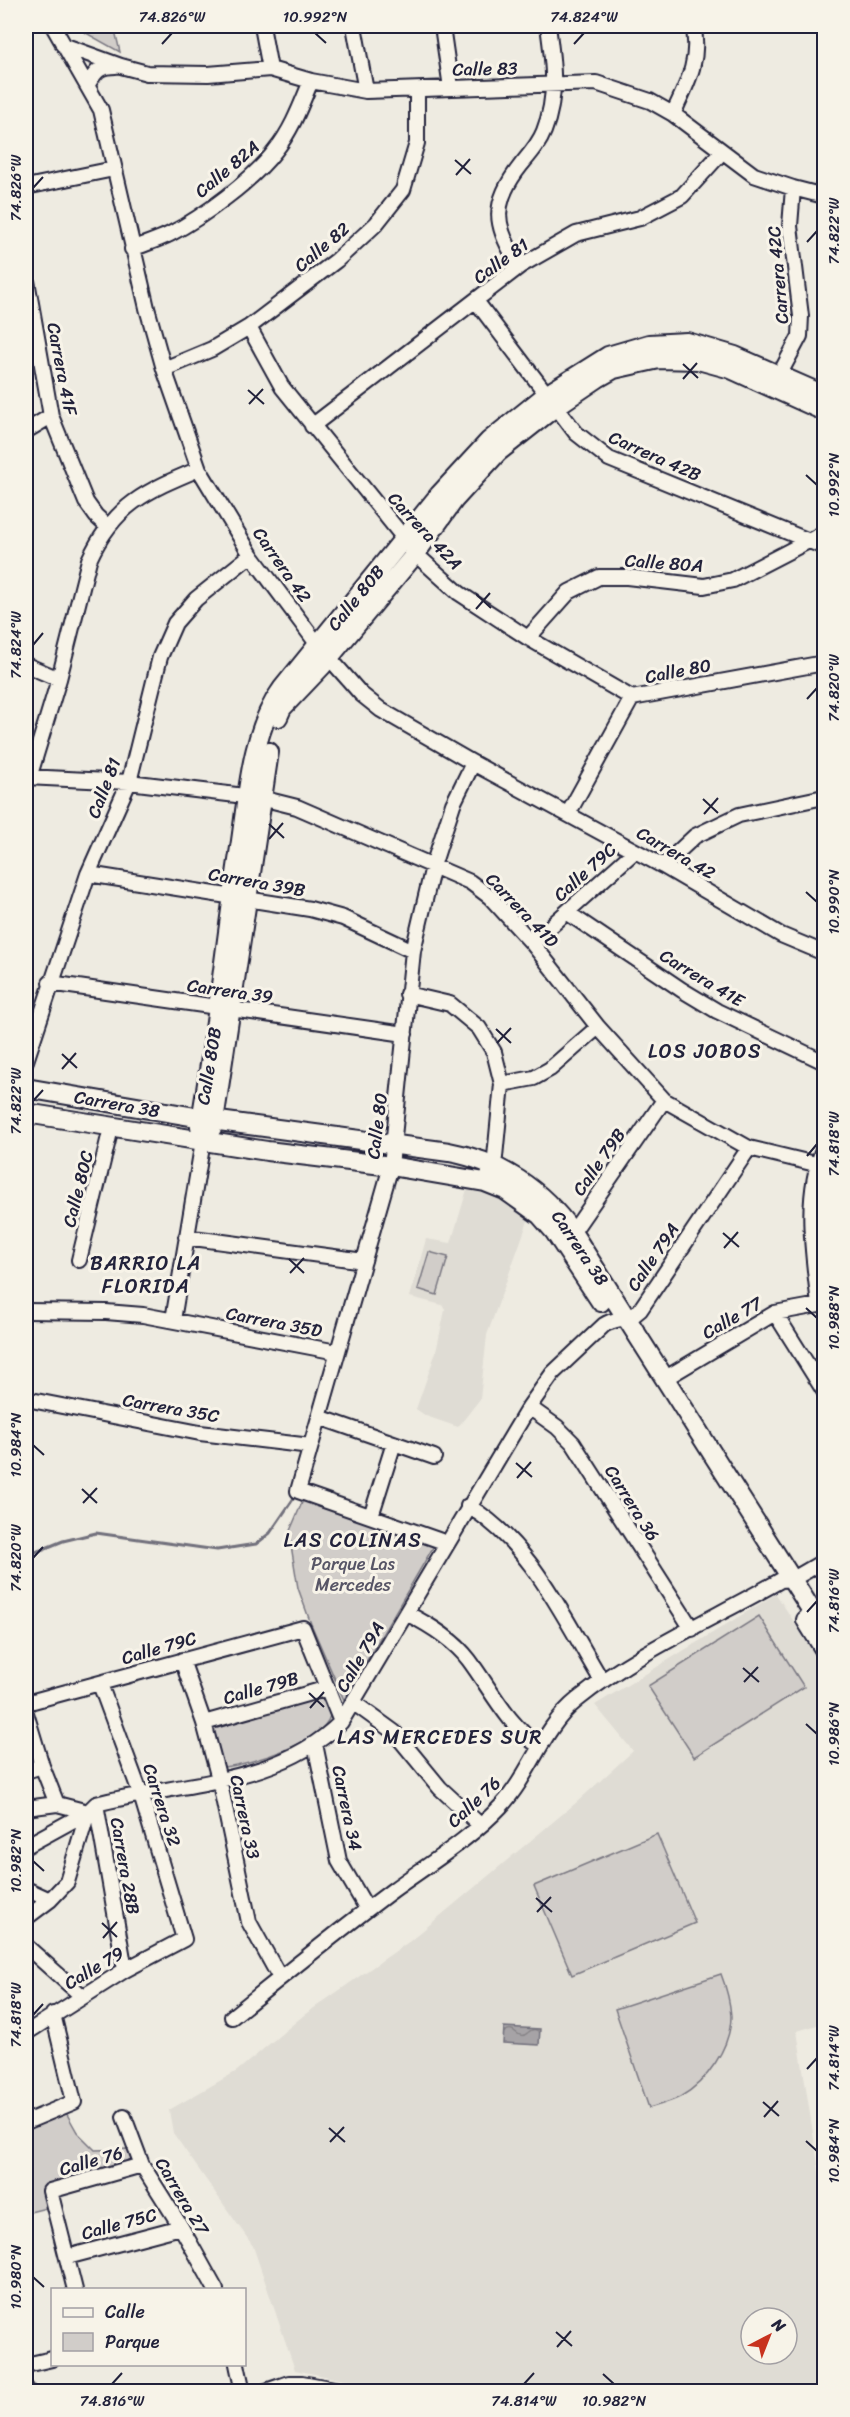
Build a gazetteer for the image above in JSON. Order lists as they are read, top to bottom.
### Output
{
  "streets": {
    "main road": ["Calle 80B", "Carrera 38"],
    "street": [
      "Calle 83",
      "Calle 82A",
      "Calle 82",
      "Calle 81",
      "Carrera 42C",
      "Carrera 41F",
      "Carrera 42B",
      "Carrera 42A",
      "Calle 80A",
      "Carrera 42",
      "Calle 80",
      "Calle 79C",
      "Carrera 39B",
      "Carrera 41D",
      "Carrera 41E",
      "Carrera 39",
      "Calle 79B",
      "Calle 80C",
      "Calle 79A",
      "Calle 77",
      "Carrera 35D",
      "Carrera 35C",
      "Carrera 36",
      "Calle 76",
      "Carrera 32",
      "Carrera 34",
      "Carrera 33",
      "Carrera 28B",
      "Calle 79",
      "Carrera 27",
      "Calle 75C"
    ]
  },
  "crossings": [
    ["Calle 83", "Calle 82A"],
    ["Calle 83", "Calle 82"],
    ["Calle 83", "Calle 81"],
    ["Calle 83", "Carrera 42C"],
    ["Calle 83", "Carrera 42"],
    ["Calle 82A", "Carrera 42"],
    ["Calle 82", "Carrera 42A"],
    ["Calle 82", "Carrera 42"],
    ["Calle 81", "Carrera 42B"],
    ["Calle 81", "Carrera 42A"],
    ["Calle 81", "Carrera 42"],
    ["Calle 81", "Carrera 39B"],
    ["Calle 81", "Carrera 41D"],
    ["Calle 81", "Carrera 39"],
    ["Carrera 42C", "Calle 80B"],
    ["Carrera 42B", "Calle 80A"],
    ["Carrera 42B", "Calle 80B"],
    ["Carrera 42A", "Calle 80A"],
    ["Carrera 42A", "Calle 80B"],
    ["Carrera 42A", "Calle 80"],
    ["Carrera 42", "Calle 80B"],
    ["Carrera 42", "Calle 80"],
    ["Carrera 42", "Calle 79C"],
    ["Calle 80B", "Carrera 39B"],
    ["Calle 80B", "Carrera 41D"],
    ["Calle 80B", "Carrera 39"],
    ["Calle 80B", "Carrera 38"],
    ["Calle 80B", "Carrera 35D"],
    ["Calle 80", "Carrera 39B"],
    ["Calle 80", "Carrera 41D"],
    ["Calle 80", "Carrera 39"],
    ["Calle 80", "Carrera 38"],
    ["Calle 80", "Carrera 35D"],
    ["Calle 80", "Carrera 35C"],
    ["Calle 79C", "Carrera 41D"],
    ["Calle 79C", "Carrera 41E"],
    ["Calle 79C", "Calle 79B"],
    ["Calle 79C", "Carrera 32"],
    ["Calle 79C", "Carrera 33"],
    ["Carrera 41D", "Calle 79B"],
    ["Carrera 41D", "Calle 79A"],
    ["Carrera 38", "Calle 79B"],
    ["Carrera 38", "Calle 80C"],
    ["Carrera 38", "Calle 79A"],
    ["Carrera 38", "Calle 77"],
    ["Carrera 38", "Calle 76"],
    ["Calle 79B", "Carrera 33"],
    ["Calle 79A", "Carrera 36"],
    ["Calle 79A", "Carrera 32"],
    ["Calle 79A", "Carrera 34"],
    ["Calle 79A", "Carrera 33"],
    ["Calle 79A", "Carrera 28B"],
    ["Carrera 36", "Calle 76"],
    ["Calle 76", "Carrera 34"],
    ["Calle 76", "Carrera 33"],
    ["Calle 76", "Carrera 27"],
    ["Calle 76", "Calle 75C"],
    ["Carrera 32", "Calle 79"],
    ["Carrera 28B", "Calle 79"],
    ["Carrera 27", "Calle 75C"]
  ],
  "districts": [
    "LOS JOBOS",
    "BARRIO LA FLORIDA",
    "LAS COLINAS",
    "LAS MERCEDES SUR"
  ],
  "parks": ["Parque Las Mercedes"],
  "legend": ["Calle", "Parque"],
  "north": "top right",
  "coordinates": [
    "74.826°W",
    "10.992°N",
    "74.824°W",
    "74.822°W",
    "74.820°W",
    "10.990°N",
    "74.818°W",
    "10.988°N",
    "10.984°N",
    "74.816°W",
    "10.986°N",
    "10.982°N",
    "74.814°W",
    "10.980°N"
  ]
}
